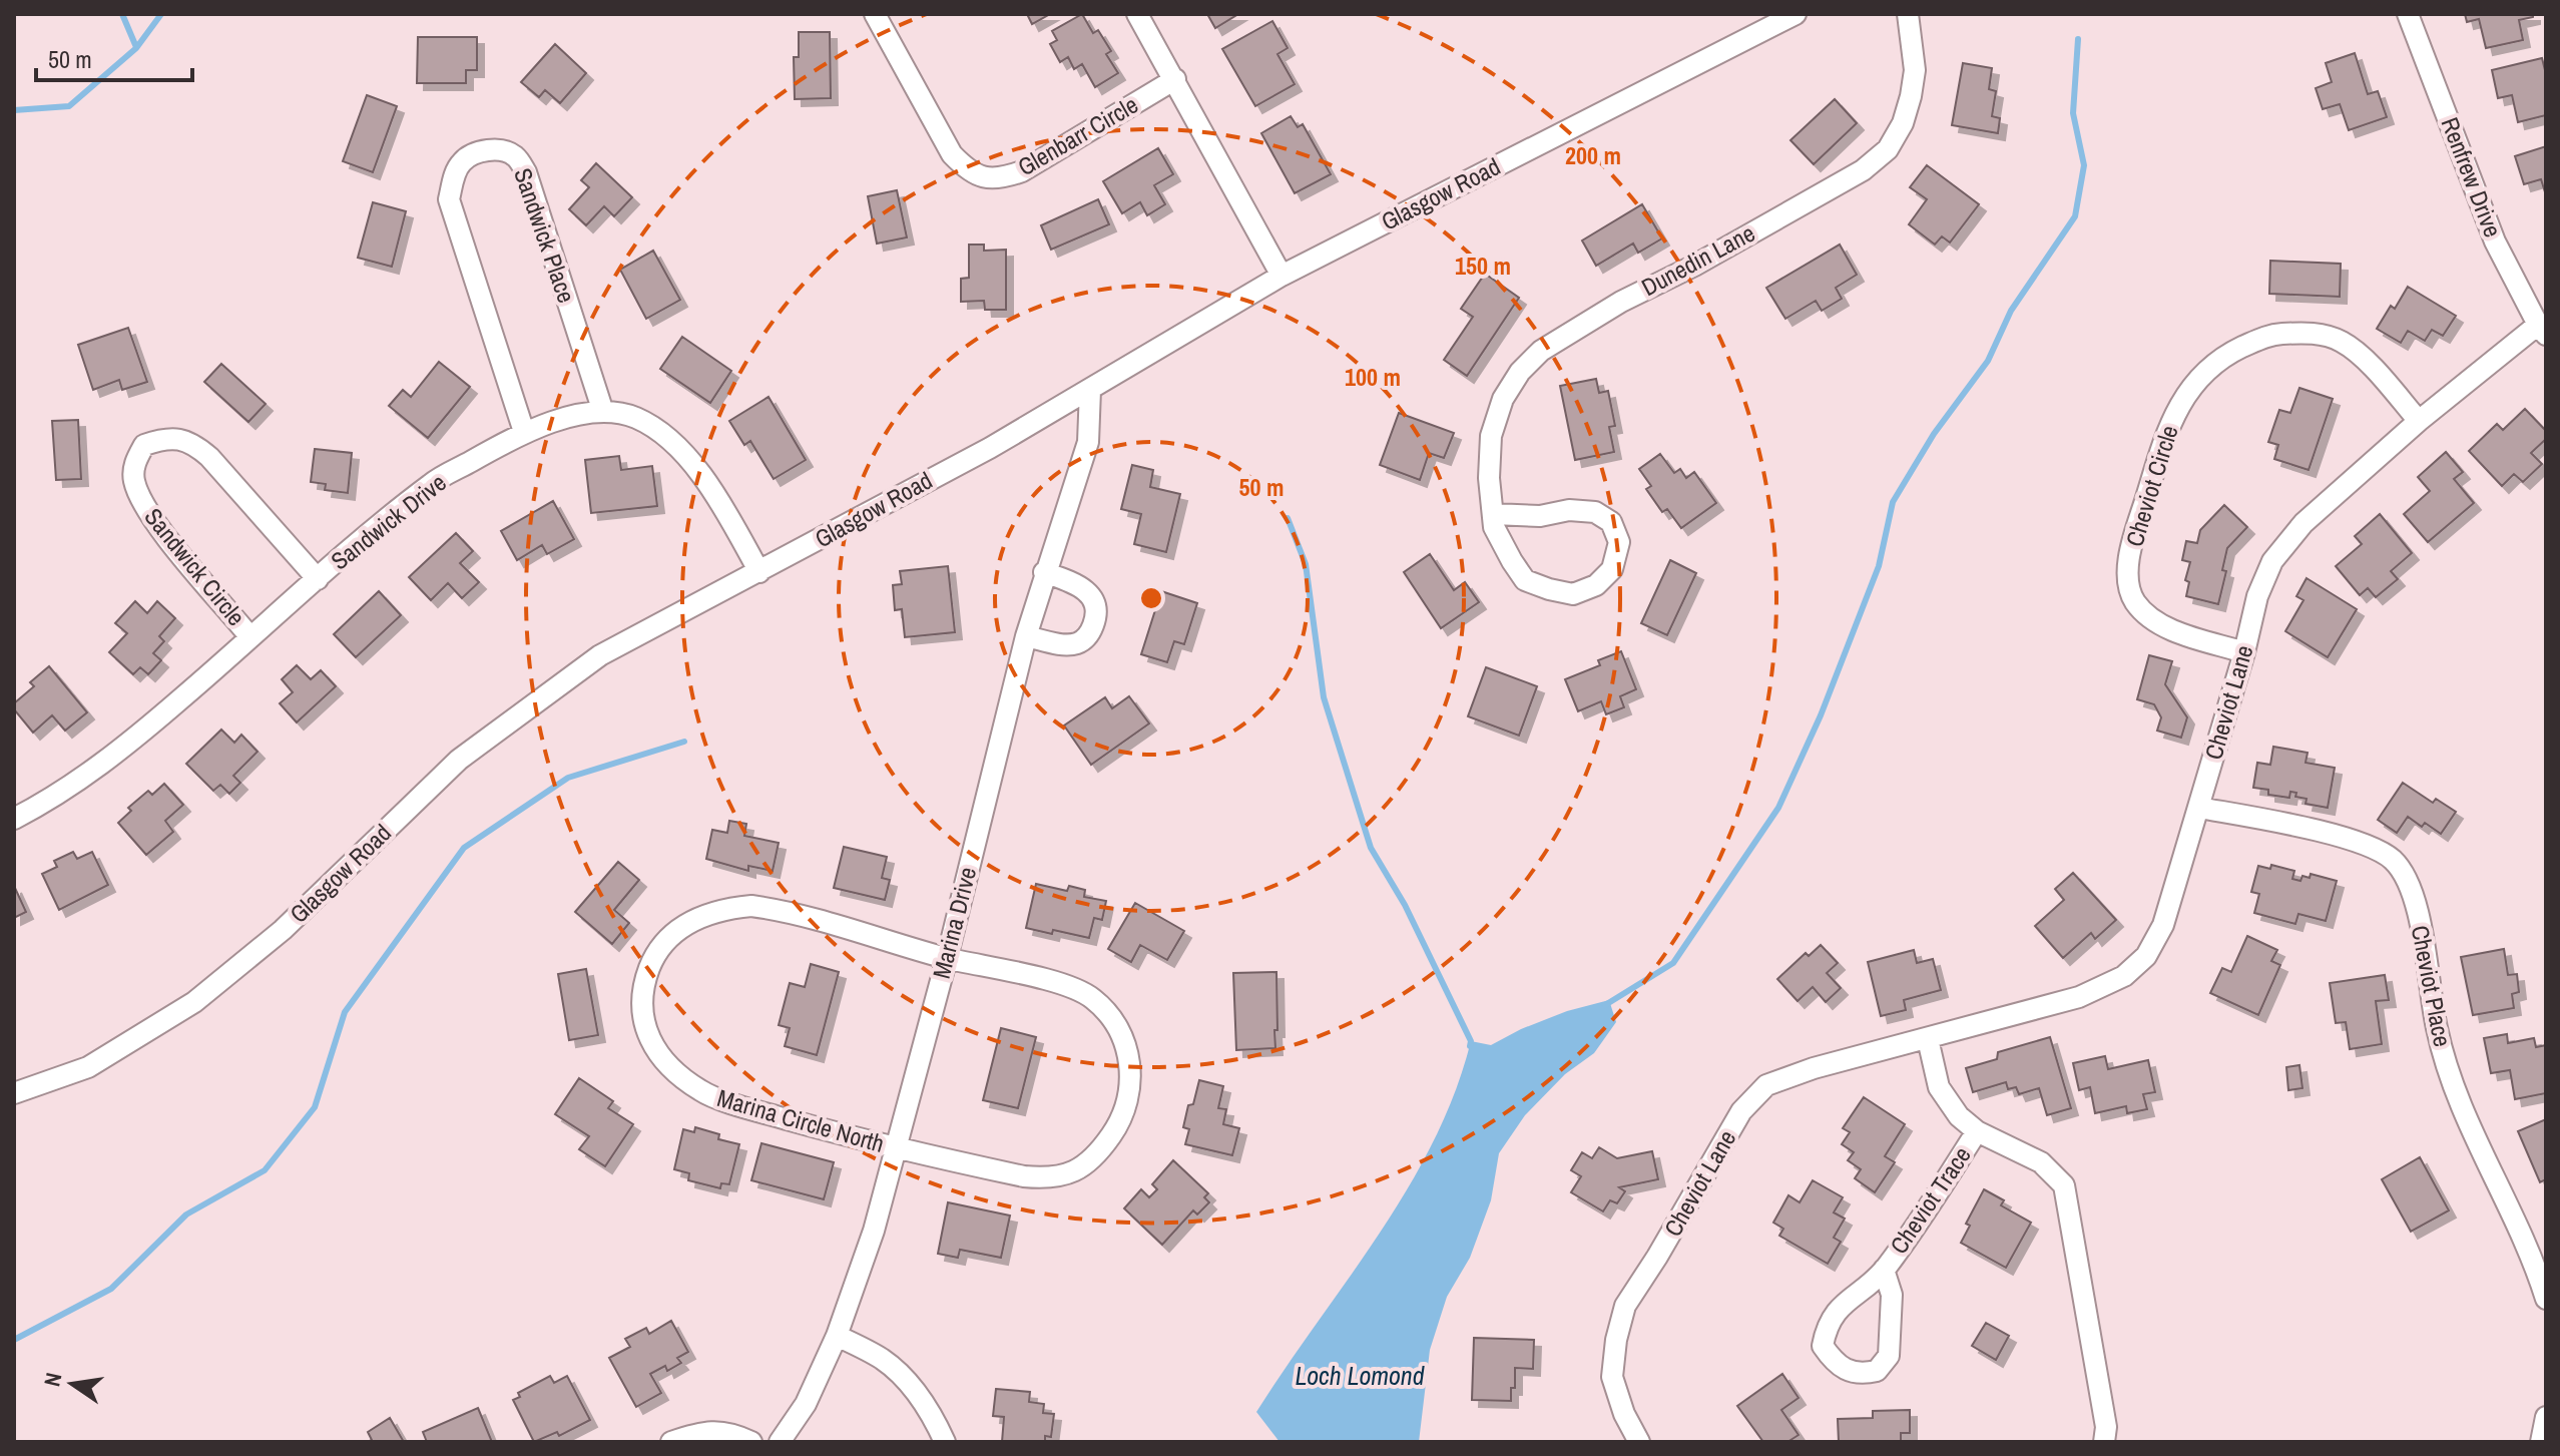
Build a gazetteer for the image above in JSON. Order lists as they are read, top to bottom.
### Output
{
  "streets": {
    "street": [
      "Glenbarr Circle",
      "Renfrew Drive",
      "Glasgow Road",
      "Sandwick Place",
      "Dunedin Lane",
      "Cheviot Circle",
      "Sandwick Drive",
      "Sandwick Circle",
      "Cheviot Lane",
      "Marina Drive",
      "Cheviot Place",
      "Marina Circle North",
      "Cheviot Trace"
    ]
  },
  "crossings": [
    ["Renfrew Drive", "Cheviot Lane"],
    ["Glasgow Road", "Sandwick Drive"],
    ["Glasgow Road", "Marina Drive"],
    ["Sandwick Place", "Sandwick Drive"],
    ["Cheviot Circle", "Cheviot Lane"],
    ["Sandwick Drive", "Sandwick Circle"],
    ["Cheviot Lane", "Cheviot Place"],
    ["Marina Drive", "Marina Circle North"]
  ],
  "water": ["Loch Lomond"],
  "scale_bar": "50 m",
  "north": "left",
  "rings": [
    "200 m",
    "150 m",
    "100 m",
    "50 m"
  ]
}
